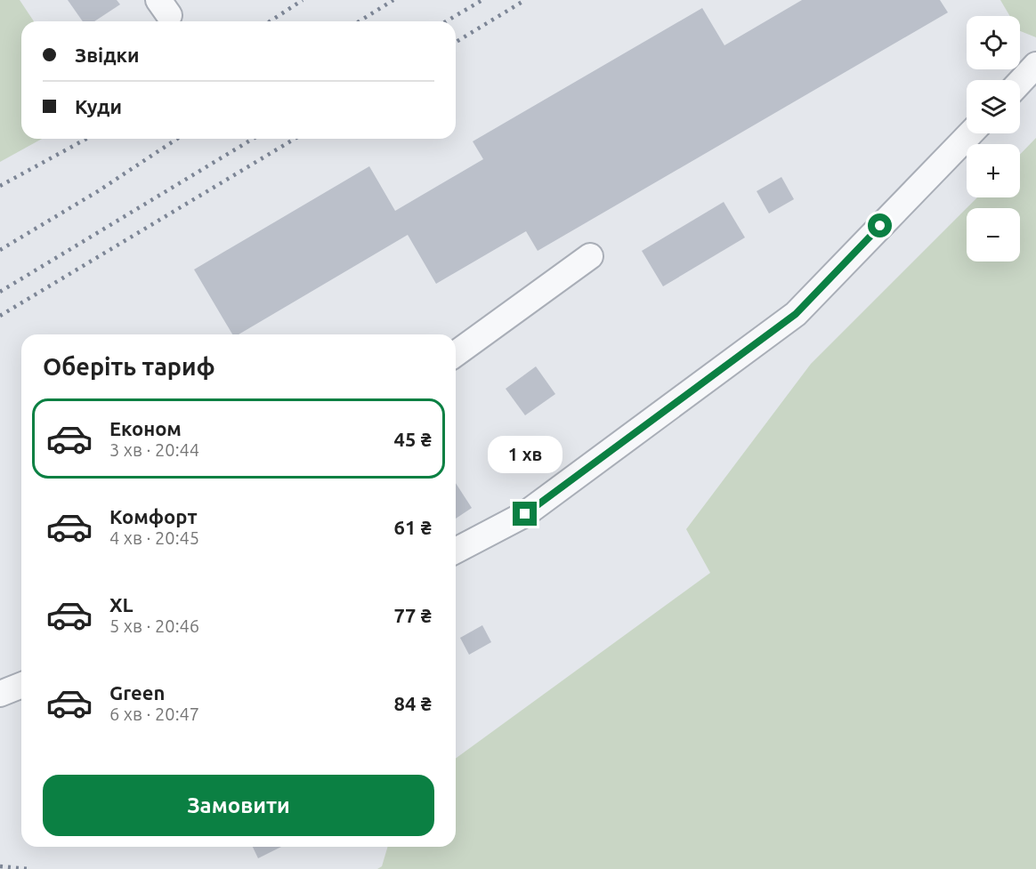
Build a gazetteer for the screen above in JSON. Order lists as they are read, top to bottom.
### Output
{
  "page": {
    "map_buttons": ["+", "−"],
    "banner": ["Звідки", "Куди"],
    "heading": "Оберіть тариф",
    "list": [
      {
        "name": "Економ",
        "note": "3 хв · 20:44",
        "value": "45 ₴"
      },
      {
        "name": "Комфорт",
        "note": "4 хв · 20:45",
        "value": "61 ₴"
      },
      {
        "name": "XL",
        "note": "5 хв · 20:46",
        "value": "77 ₴"
      },
      {
        "name": "Green",
        "note": "6 хв · 20:47",
        "value": "84 ₴"
      }
    ],
    "bubble": "1 хв",
    "buttons": "Замовити"
  }
}
